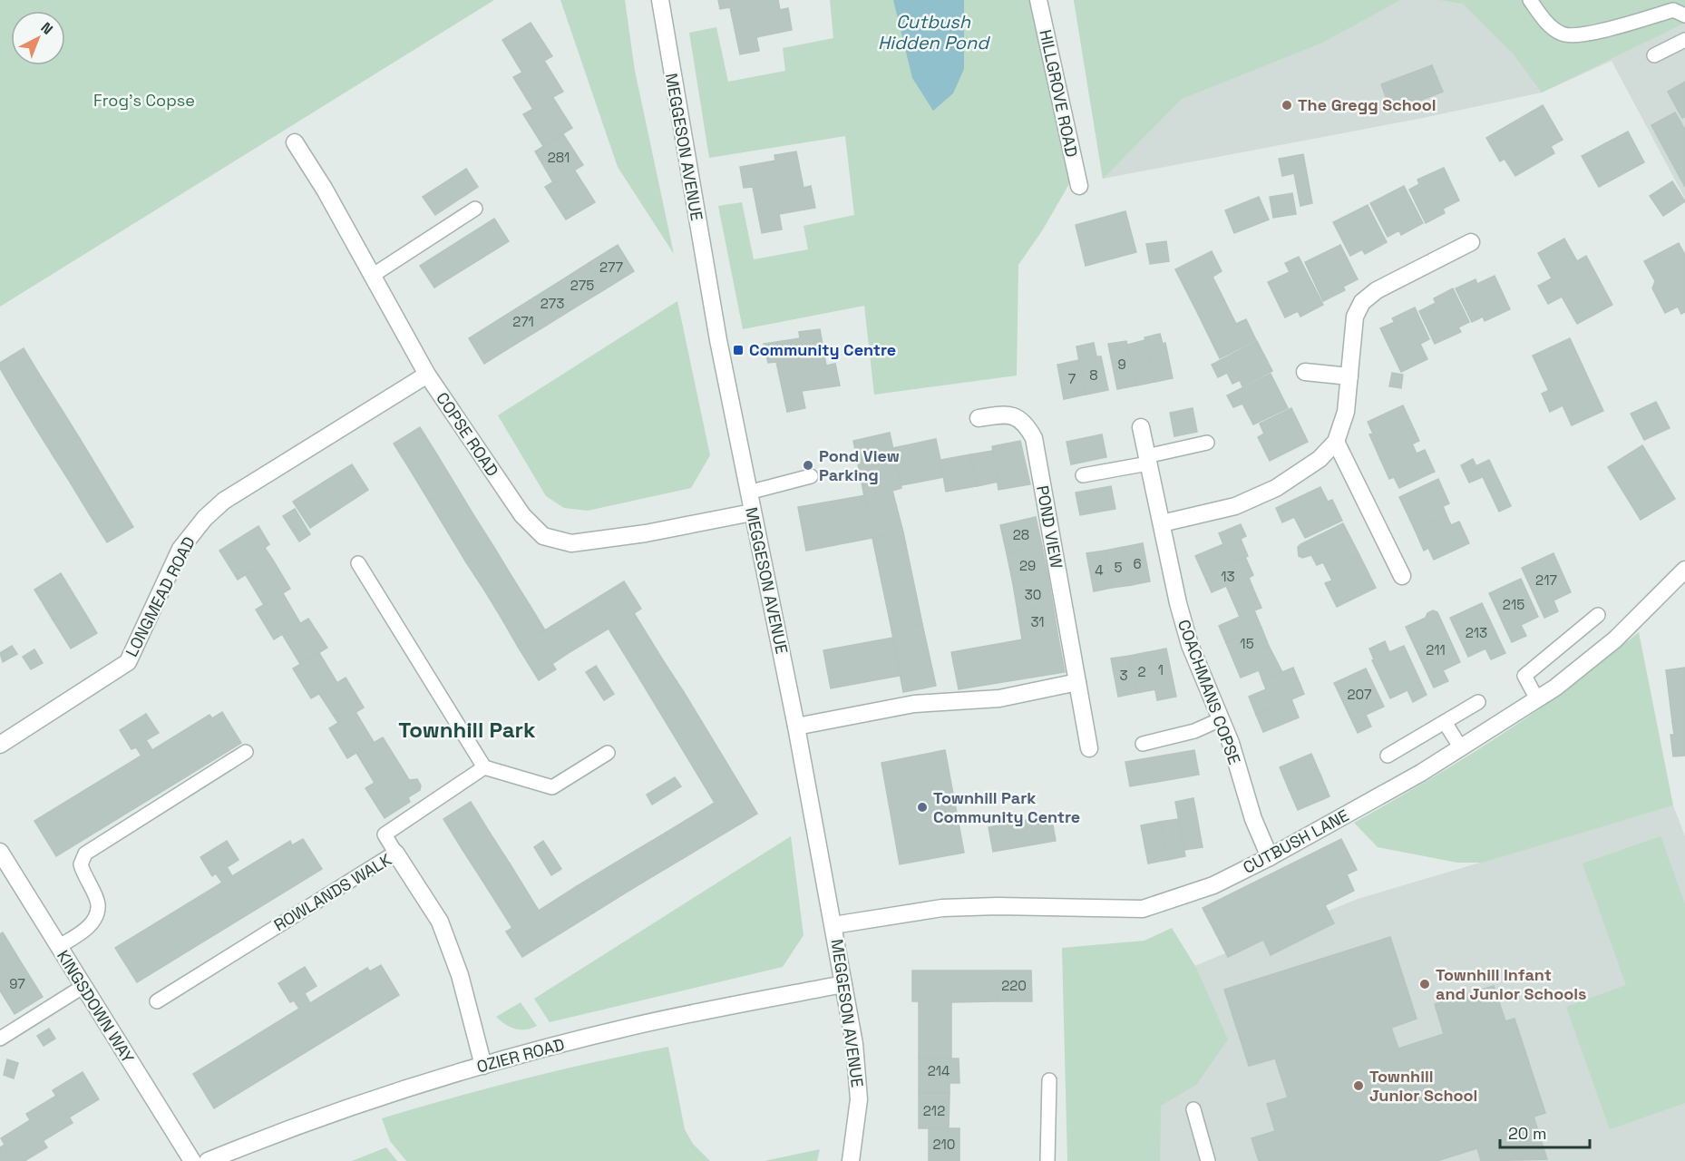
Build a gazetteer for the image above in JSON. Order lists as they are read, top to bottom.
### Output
{
  "streets": {
    "street": [
      "HILLGROVE ROAD",
      "MEGGESON AVENUE",
      "COPSE ROAD",
      "POND VIEW",
      "LONGMEAD ROAD",
      "COACHMANS COPSE",
      "CUTBUSH LANE",
      "ROWLANDS WALK",
      "KINGSDOWN WAY",
      "OZIER ROAD"
    ]
  },
  "crossings": [
    ["MEGGESON AVENUE", "COPSE ROAD"],
    ["MEGGESON AVENUE", "CUTBUSH LANE"],
    ["MEGGESON AVENUE", "OZIER ROAD"],
    ["COPSE ROAD", "LONGMEAD ROAD"],
    ["COACHMANS COPSE", "CUTBUSH LANE"],
    ["ROWLANDS WALK", "OZIER ROAD"]
  ],
  "districts": ["Townhill Park"],
  "water": ["Cutbush Hidden Pond"],
  "parks": ["Frog's Copse"],
  "places": {
    "other": [
      "The Gregg School",
      "Pond View Parking",
      "Townhill Park Community Centre",
      "Townhill Infant and Junior Schools",
      "Townhill Junior School"
    ],
    "transit": ["Community Centre"]
  },
  "house_numbers": [
    "281",
    "277",
    "275",
    "273",
    "271",
    "9",
    "8",
    "7",
    "28",
    "6",
    "29",
    "5",
    "4",
    "13",
    "217",
    "30",
    "215",
    "31",
    "213",
    "15",
    "211",
    "1",
    "2",
    "3",
    "207",
    "97",
    "220",
    "214",
    "212",
    "210"
  ],
  "scale_bar": "20 m",
  "north": "top right"
}
